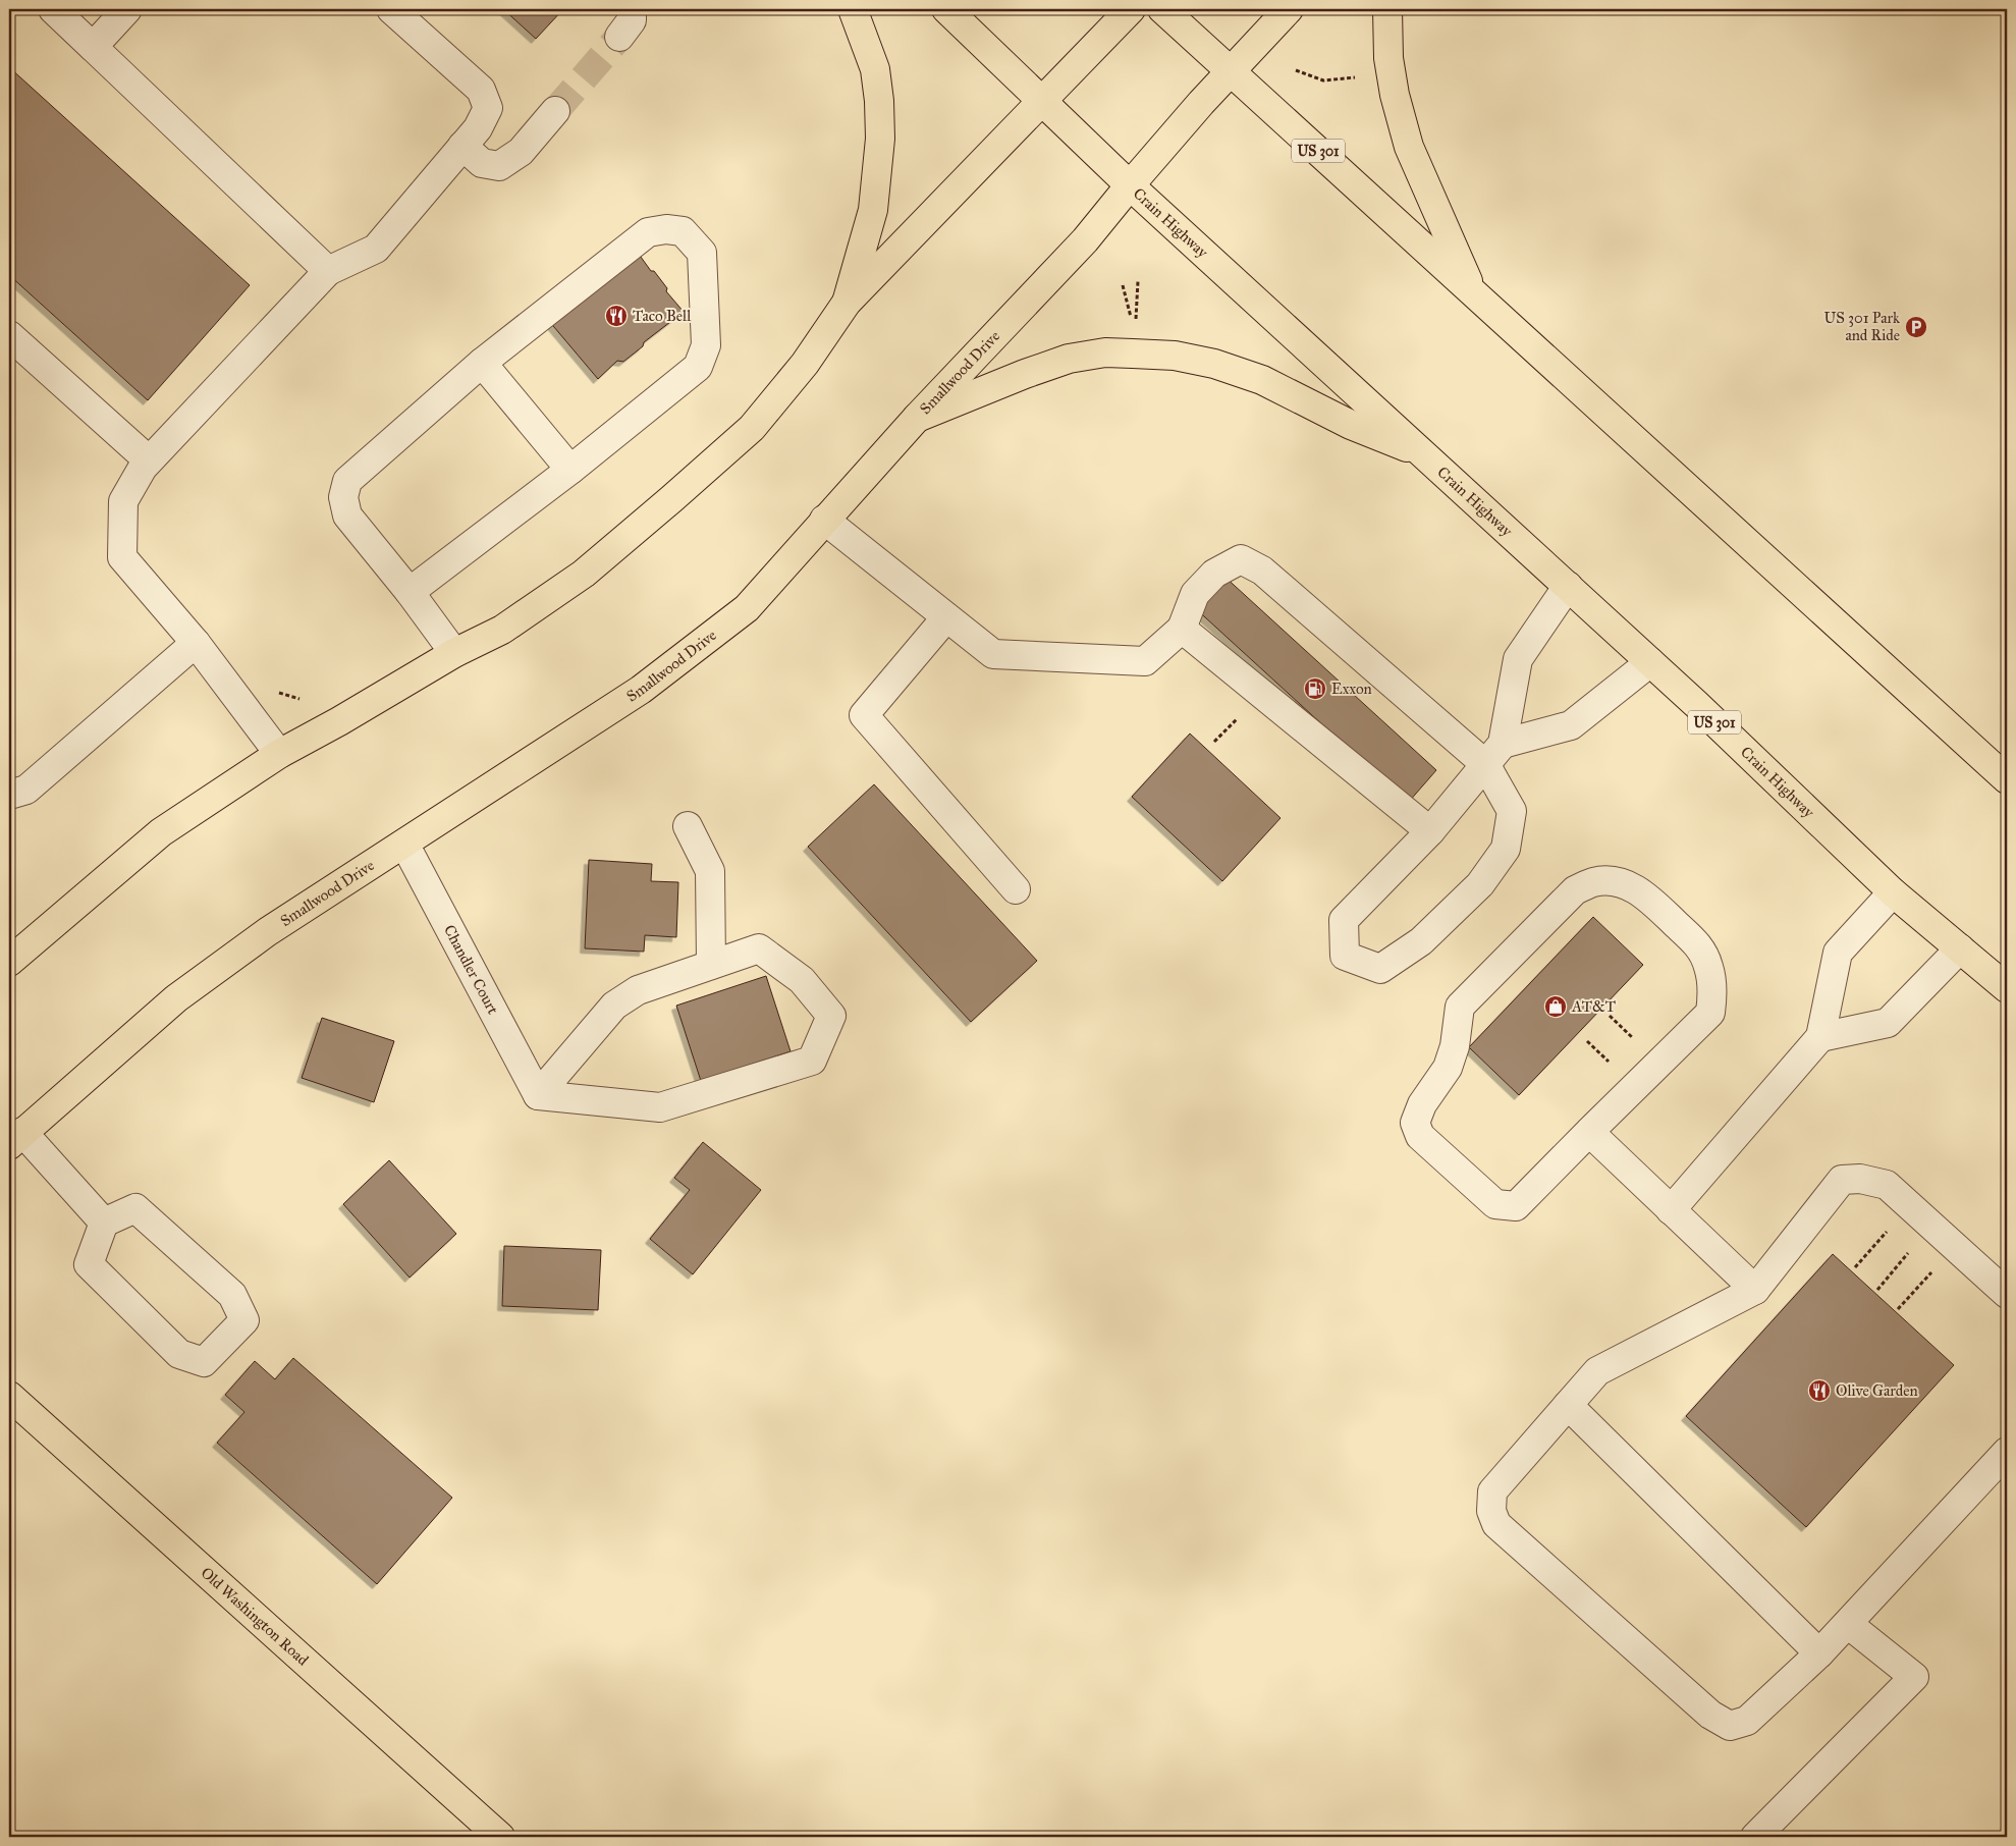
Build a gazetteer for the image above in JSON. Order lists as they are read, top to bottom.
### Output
{
  "streets": {
    "main road": [
      "US 301",
      "Crain Highway",
      "Smallwood Drive",
      "Old Washington Road"
    ],
    "street": ["Chandler Court"]
  },
  "crossings": [
    ["US 301", "Smallwood Drive"],
    ["Crain Highway", "Smallwood Drive"],
    ["Smallwood Drive", "Chandler Court"]
  ],
  "places": {
    "restaurant": ["Taco Bell", "Olive Garden"],
    "parking": ["US 301 Park and Ride"],
    "fuel station": ["Exxon"],
    "shop": ["AT&T"]
  }
}
